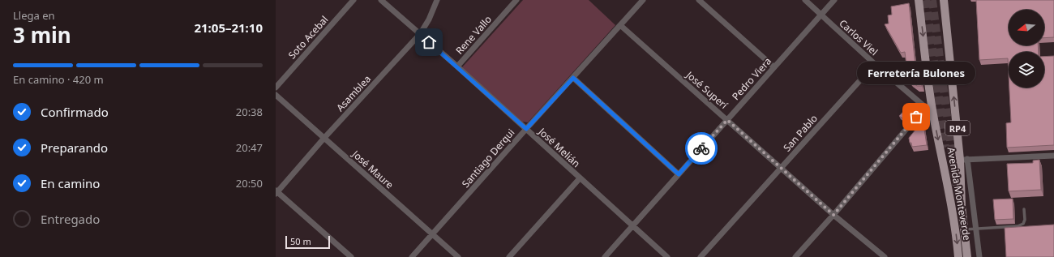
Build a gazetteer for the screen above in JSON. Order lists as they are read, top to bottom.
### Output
{
  "streets": {
    "main road": ["RP4", "Avenida Monteverde"],
    "street": [
      "Rene Vallo",
      "Soto Acebal",
      "Carlos Viel",
      "Pedro Viera",
      "José Superí",
      "Asamblea",
      "San Pablo",
      "José Melián",
      "Santiago Derqui",
      "José Maure"
    ]
  },
  "crossings": [
    ["Rene Vallo", "José Melián"],
    ["Carlos Viel", "Pedro Viera"],
    ["Carlos Viel", "San Pablo"],
    ["Carlos Viel", "Avenida Monteverde"],
    ["Pedro Viera", "José Superí"],
    ["Pedro Viera", "José Melián"],
    ["José Superí", "San Pablo"],
    ["José Superí", "Santiago Derqui"],
    ["Asamblea", "José Melián"],
    ["Asamblea", "José Maure"],
    ["José Melián", "Santiago Derqui"],
    ["Santiago Derqui", "José Maure"]
  ],
  "places": ["Ferretería Bulones"],
  "scale_bar": "50 m",
  "north": "left",
  "page": {
    "heading": ["3 min", "Llega en", "21:05–21:10"],
    "bar": "En camino · 420 m",
    "bubble": "Ferretería Bulones",
    "list": [
      ["Confirmado", "20:38"],
      ["Preparando", "20:47"],
      ["En camino", "20:50"],
      "Entregado"
    ],
    "scale": "50 m"
  }
}
